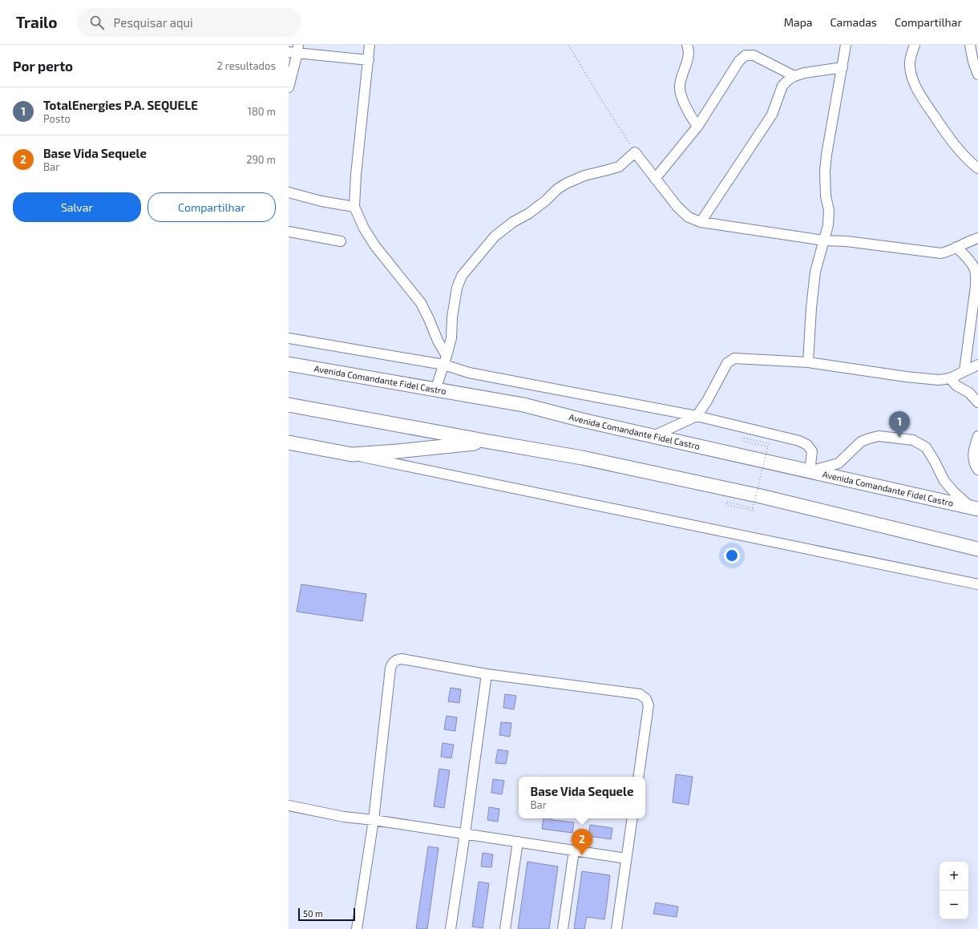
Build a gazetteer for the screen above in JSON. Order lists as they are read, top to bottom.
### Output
{
  "streets": {
    "highway": ["Avenida Comandante Fidel Castro"]
  },
  "scale_bar": "50 m",
  "page": {
    "header": "Trailo",
    "search": "Pesquisar aqui",
    "nav": ["Mapa", "Camadas", "Compartilhar"],
    "heading": ["Por perto", "2 resultados"],
    "list": [
      {
        "mark": "1",
        "name": "TotalEnergies P.A. SEQUELE",
        "note": "Posto",
        "value": "180 m"
      },
      {
        "mark": "2",
        "name": "Base Vida Sequele",
        "note": "Bar",
        "value": "290 m"
      }
    ],
    "buttons": ["Salvar", "Compartilhar"],
    "pins": ["1", "2"],
    "popup": ["Base Vida Sequele", "Bar"],
    "map_buttons": ["+", "−"],
    "scale": "50 m"
  }
}
